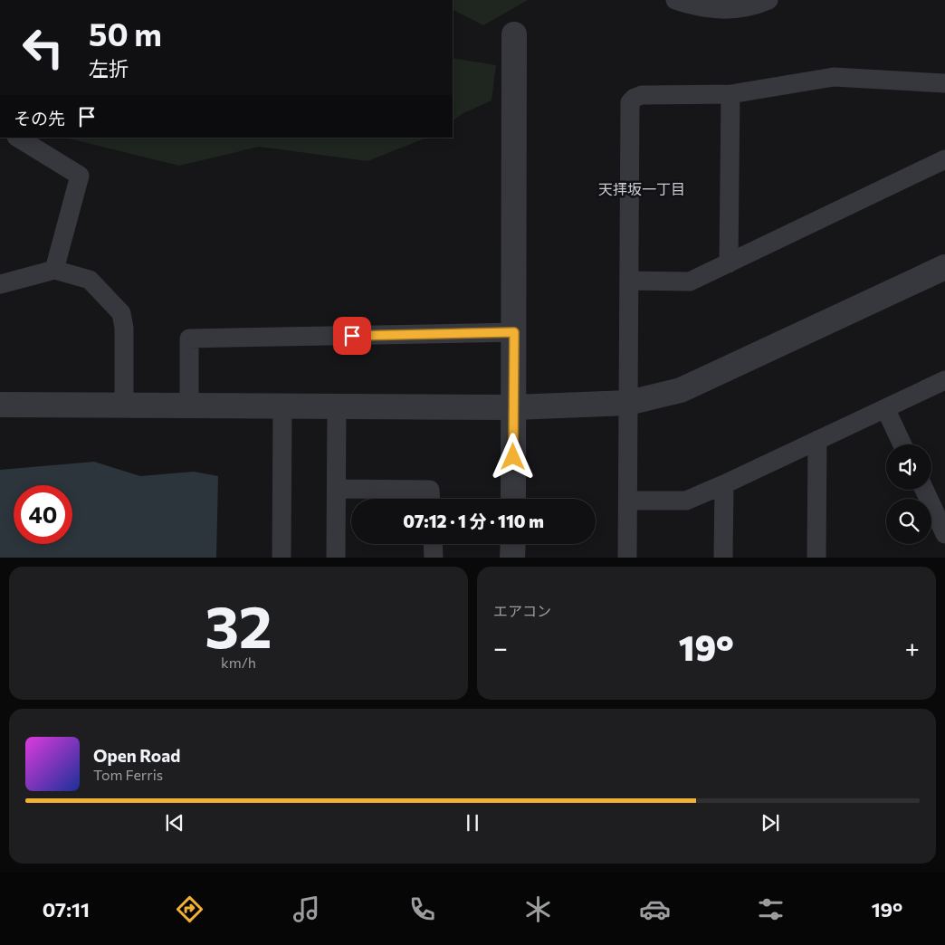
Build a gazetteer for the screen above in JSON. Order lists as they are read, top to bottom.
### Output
{
  "districts": ["天拝坂一丁目"],
  "page": {
    "turn": ["50 m", "左折"],
    "then": "その先",
    "limit": "40",
    "trip": "07:12 · 1 分 · 110 m",
    "tile": [
      ["32", "km/h"],
      "エアコン"
    ],
    "heat": ["−", "19°", "+"],
    "song": ["Open Road", "Tom Ferris"],
    "tabs": ["07:11", "19°"]
  }
}
